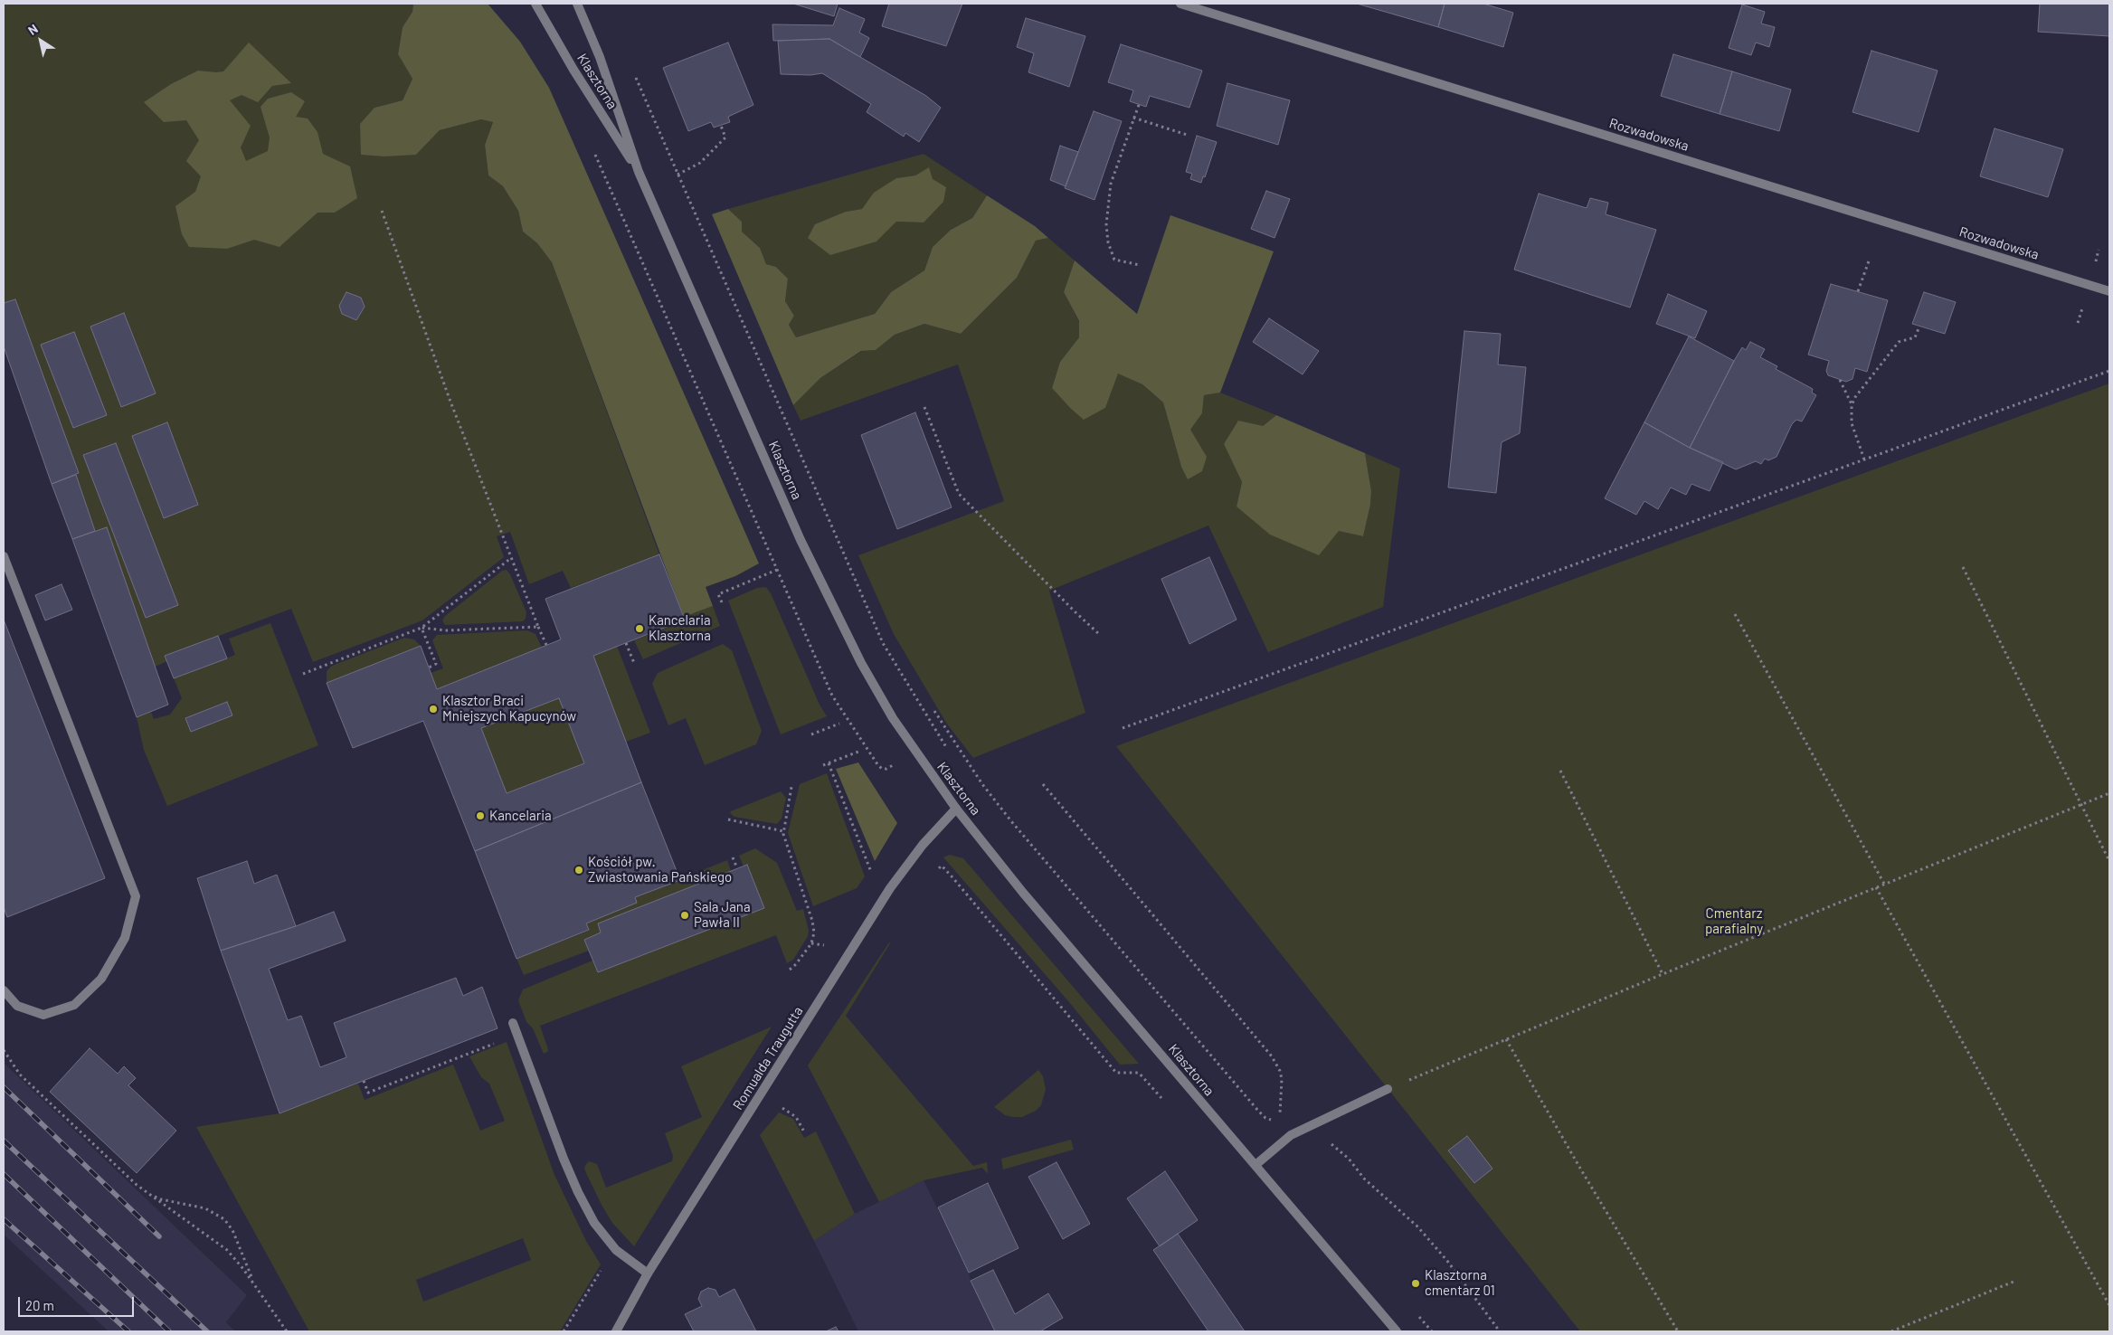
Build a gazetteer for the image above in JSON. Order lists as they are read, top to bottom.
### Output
{
  "streets": {
    "street": ["Klasztorna", "Rozwadowska", "Romualda Traugutta"]
  },
  "crossings": [
    ["Klasztorna", "Romualda Traugutta"]
  ],
  "parks": ["Cmentarz parafialny"],
  "places": [
    "Kancelaria Klasztorna",
    "Klasztor Braci Mniejszych Kapucynów",
    "Kancelaria",
    "Kościół pw. Zwiastowania Pańskiego",
    "Sala Jana Pawła II",
    "Klasztorna cmentarz 01"
  ],
  "scale_bar": "20 m",
  "north": "top left"
}
